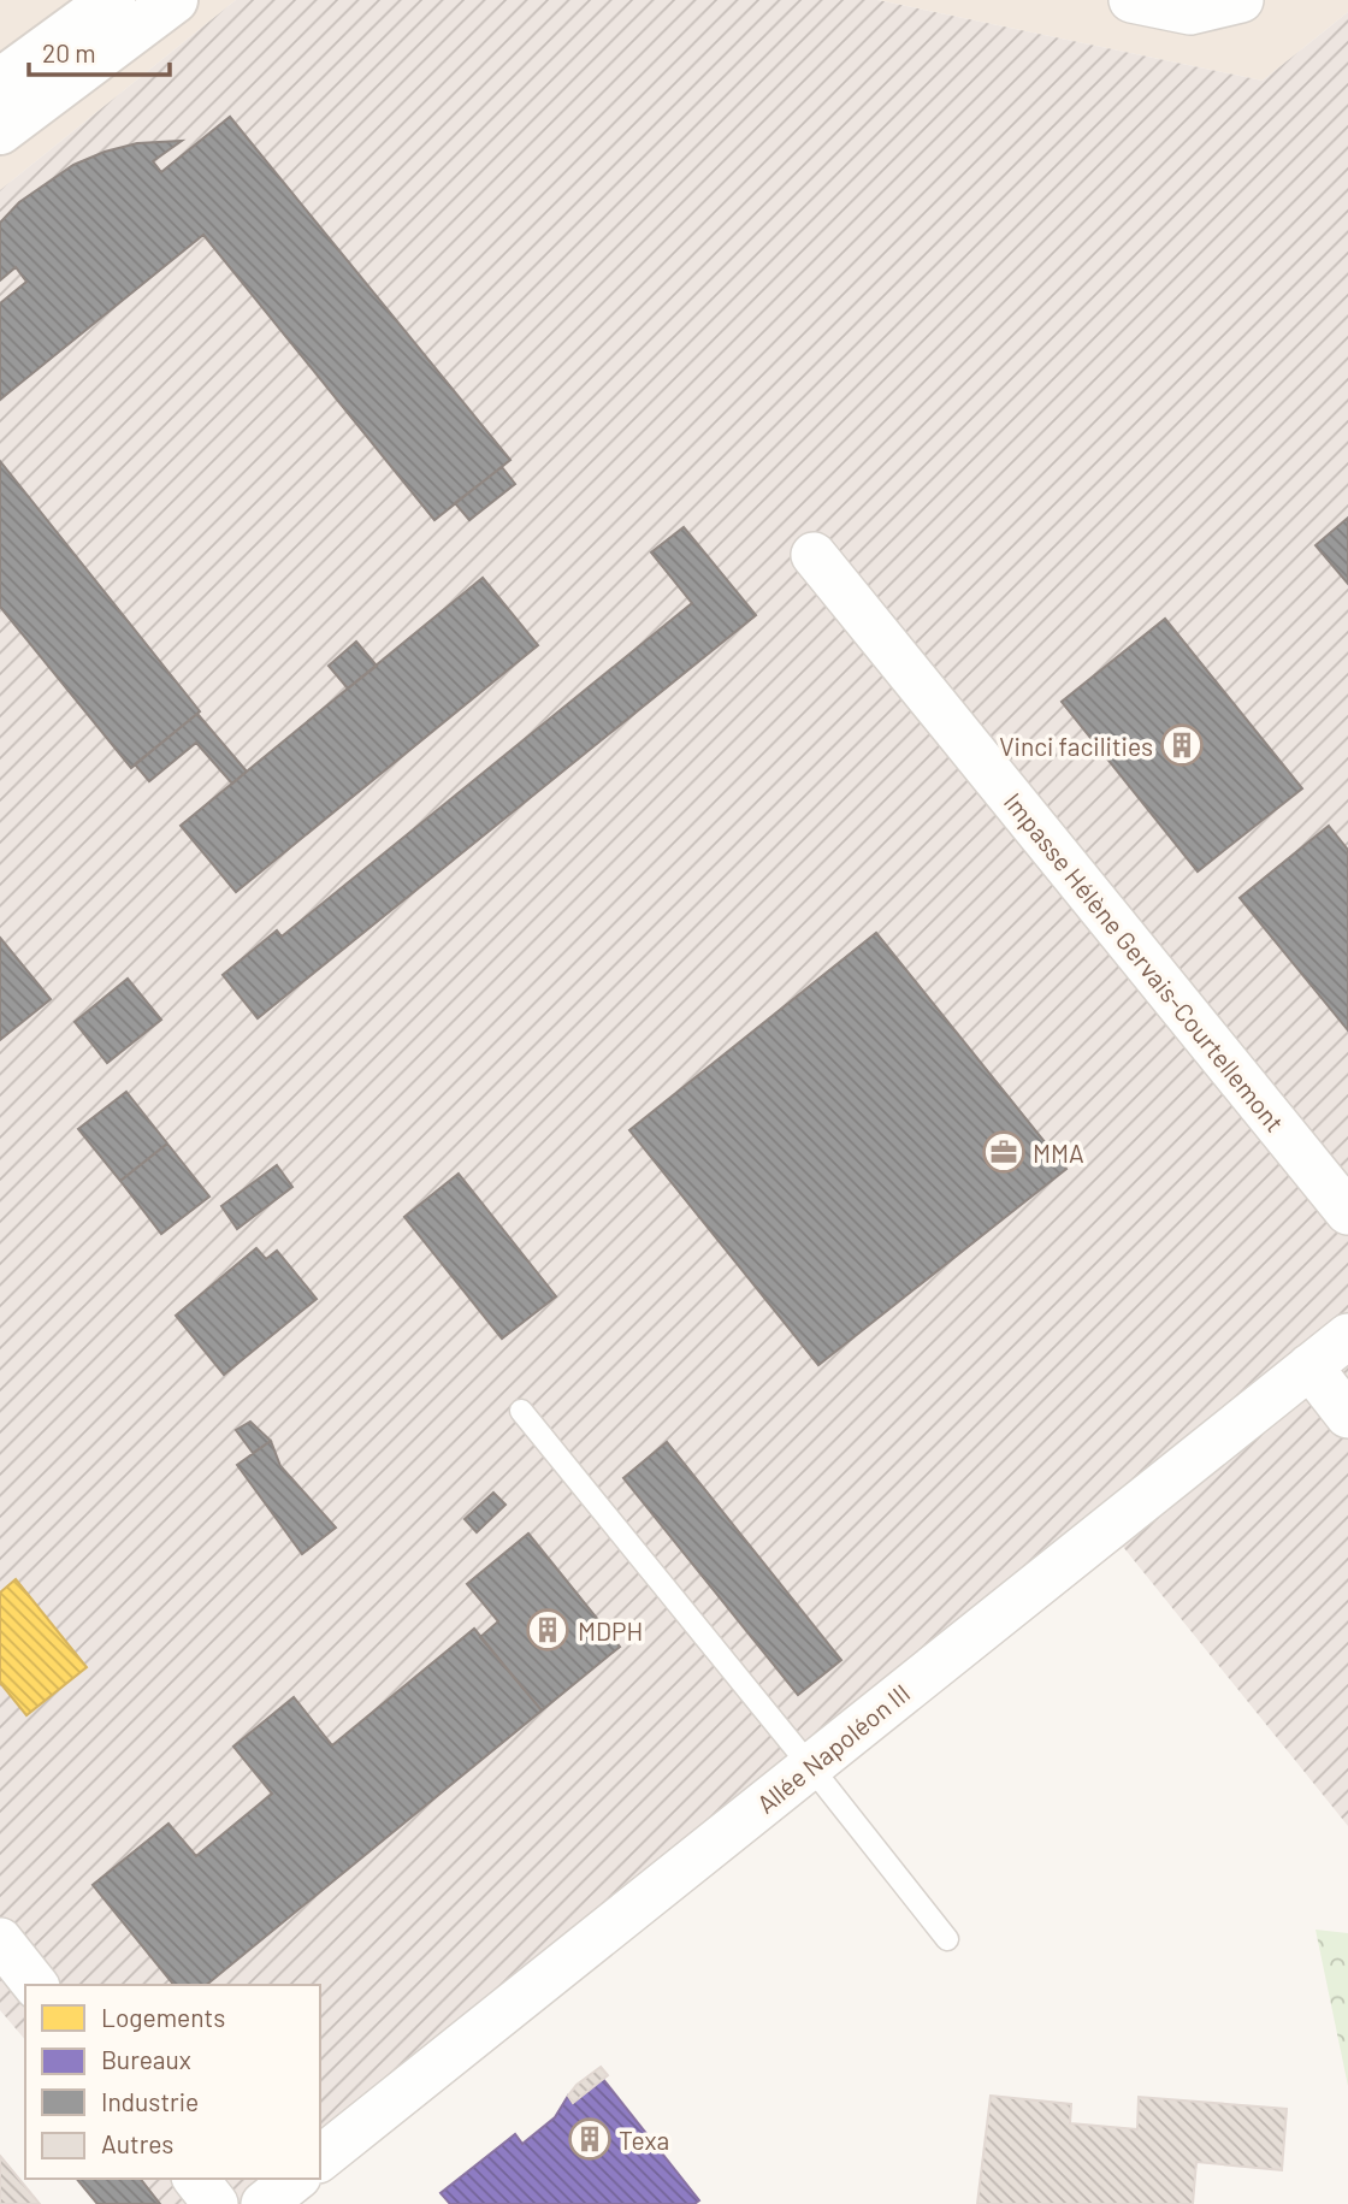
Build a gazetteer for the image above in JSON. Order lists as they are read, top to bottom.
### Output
{
  "streets": {
    "street": ["Impasse Hélène Gervais-Courtellemont", "Allée Napoléon III"]
  },
  "places": {
    "building": ["Vinci facilities", "MDPH", "Texa"],
    "office": ["MMA"]
  },
  "legend": [
    "Logements",
    "Bureaux",
    "Industrie",
    "Autres"
  ],
  "scale_bar": "20 m"
}
